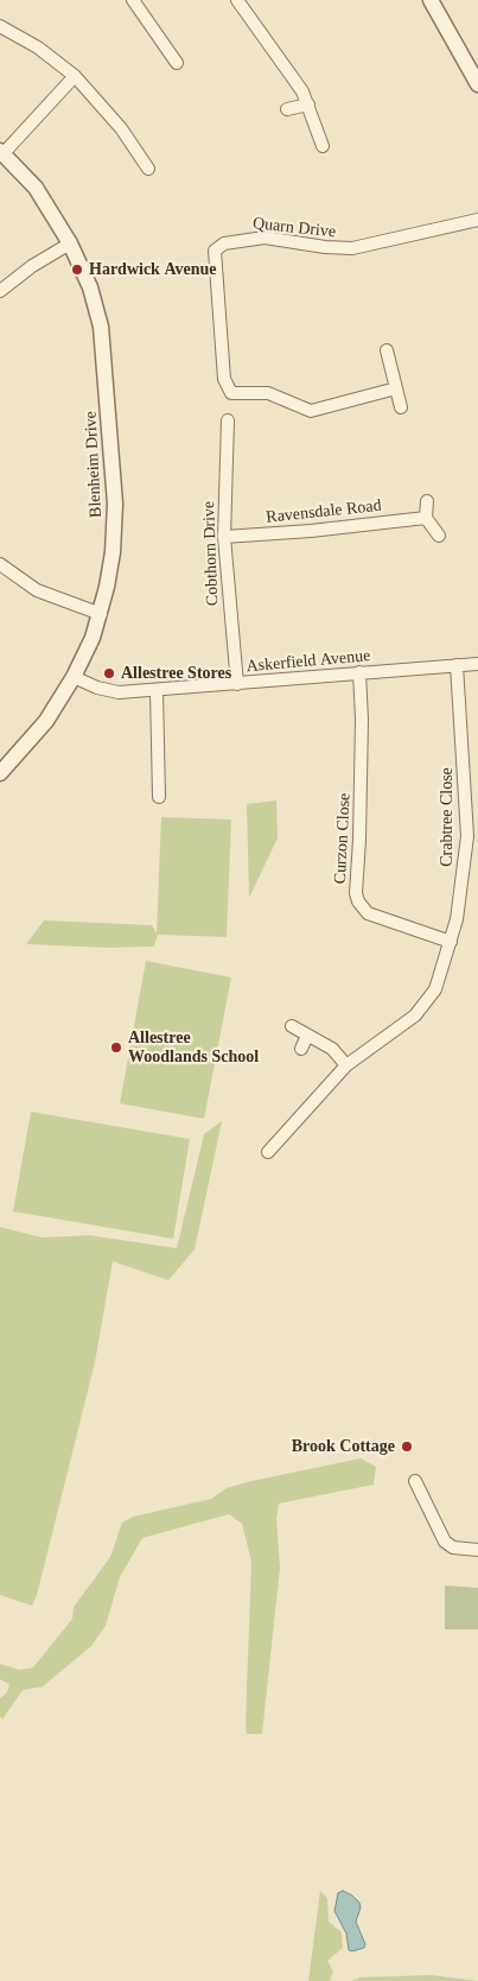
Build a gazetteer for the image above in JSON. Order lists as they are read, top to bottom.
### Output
{
  "streets": {
    "street": [
      "Quarn Drive",
      "Blenheim Drive",
      "Ravensdale Road",
      "Cobthorn Drive",
      "Askerfield Avenue",
      "Crabtree Close",
      "Curzon Close"
    ]
  },
  "crossings": [
    ["Blenheim Drive", "Askerfield Avenue"],
    ["Ravensdale Road", "Cobthorn Drive"],
    ["Cobthorn Drive", "Askerfield Avenue"],
    ["Askerfield Avenue", "Crabtree Close"],
    ["Askerfield Avenue", "Curzon Close"],
    ["Crabtree Close", "Curzon Close"]
  ],
  "places": [
    "Hardwick Avenue",
    "Allestree Stores",
    "Allestree Woodlands School",
    "Brook Cottage"
  ]
}
